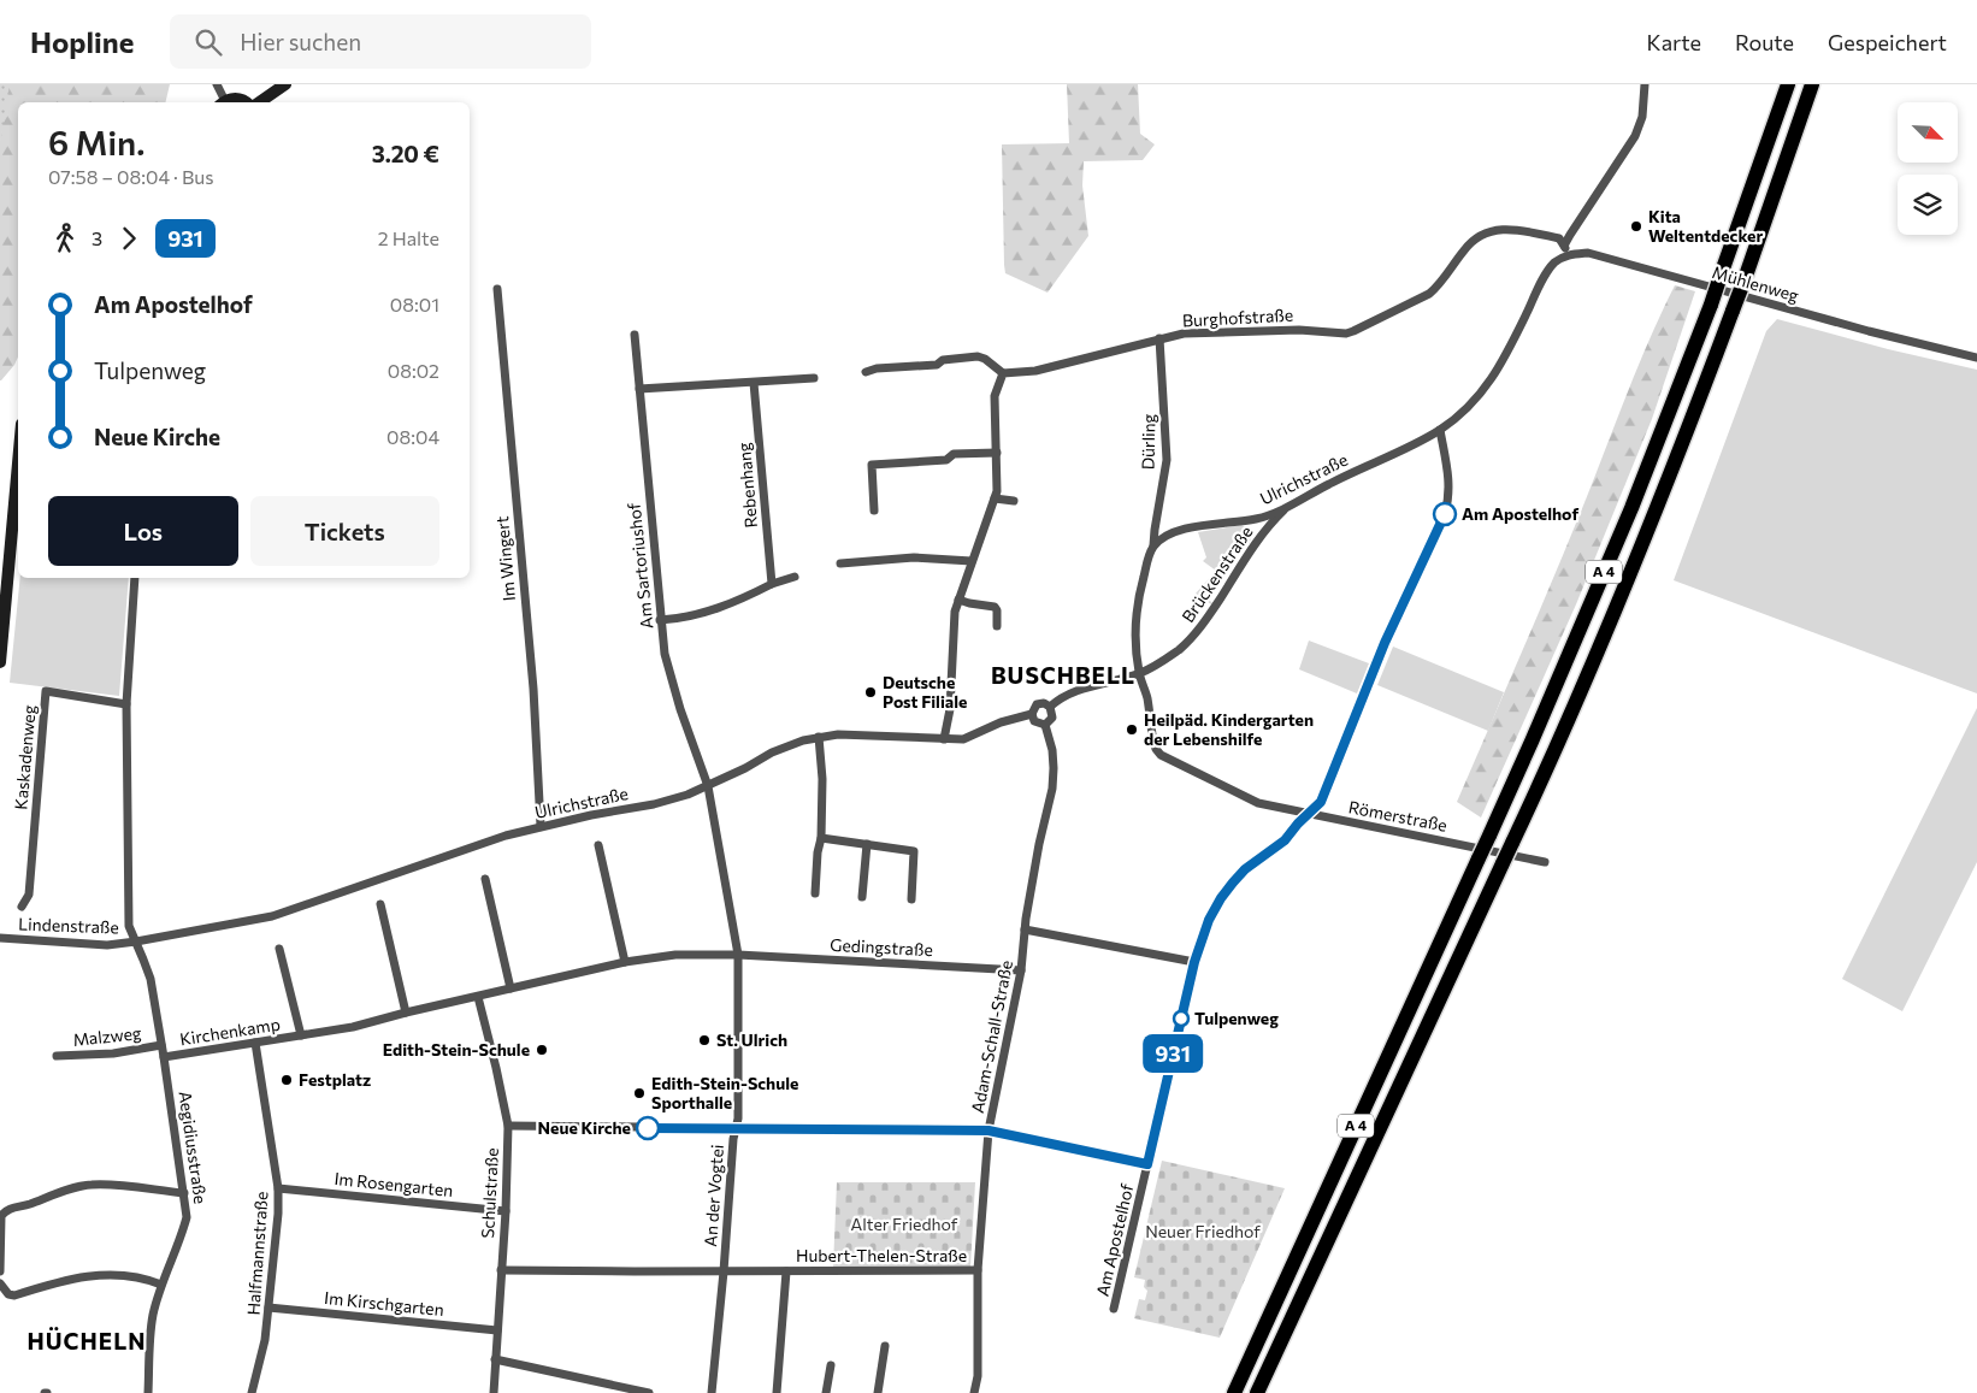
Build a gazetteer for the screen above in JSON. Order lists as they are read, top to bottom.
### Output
{
  "streets": {
    "highway": ["A 4"],
    "street": [
      "Mühlenweg",
      "Burghofstraße",
      "Dürling",
      "Ulrichstraße",
      "Rebenhang",
      "Im Wingert",
      "Am Sartoriushof",
      "Brückenstraße",
      "Kaskadenweg",
      "Römerstraße",
      "Lindenstraße",
      "Gedingstraße",
      "Kirchenkamp",
      "Malzweg",
      "Adam-Schall-Straße",
      "Aegidiusstraße",
      "Im Rosengarten",
      "Schulstraße",
      "An der Vogtei",
      "Am Apostelhof",
      "Halfmannstraße",
      "Hubert-Thelen-Straße",
      "Im Kirschgarten"
    ]
  },
  "crossings": [
    ["Mühlenweg", "Burghofstraße"],
    ["Mühlenweg", "Ulrichstraße"],
    ["Burghofstraße", "Dürling"],
    ["Burghofstraße", "Ulrichstraße"],
    ["Dürling", "Ulrichstraße"],
    ["Ulrichstraße", "Im Wingert"],
    ["Ulrichstraße", "Am Sartoriushof"],
    ["Ulrichstraße", "Brückenstraße"],
    ["Ulrichstraße", "Lindenstraße"],
    ["Ulrichstraße", "Adam-Schall-Straße"],
    ["Ulrichstraße", "Aegidiusstraße"],
    ["Ulrichstraße", "An der Vogtei"],
    ["Ulrichstraße", "Am Apostelhof"],
    ["Am Sartoriushof", "An der Vogtei"],
    ["Brückenstraße", "Römerstraße"],
    ["Römerstraße", "Am Apostelhof"],
    ["Lindenstraße", "Aegidiusstraße"],
    ["Gedingstraße", "Kirchenkamp"],
    ["Gedingstraße", "Adam-Schall-Straße"],
    ["Gedingstraße", "An der Vogtei"],
    ["Kirchenkamp", "Aegidiusstraße"],
    ["Kirchenkamp", "Schulstraße"],
    ["Kirchenkamp", "An der Vogtei"],
    ["Kirchenkamp", "Halfmannstraße"],
    ["Malzweg", "Aegidiusstraße"],
    ["Adam-Schall-Straße", "Hubert-Thelen-Straße"],
    ["Im Rosengarten", "Schulstraße"],
    ["Im Rosengarten", "Halfmannstraße"],
    ["Schulstraße", "Hubert-Thelen-Straße"],
    ["Schulstraße", "Im Kirschgarten"],
    ["An der Vogtei", "Hubert-Thelen-Straße"],
    ["Halfmannstraße", "Im Kirschgarten"]
  ],
  "districts": ["BUSCHBELL", "HÜCHELN"],
  "parks": ["Alter Friedhof", "Neuer Friedhof"],
  "places": [
    "Kita Weltentdecker",
    "Am Apostelhof",
    "Deutsche Post Filiale",
    "Heilpäd. Kindergarten der Lebenshilfe",
    "Tulpenweg",
    "St. Ulrich",
    "Edith-Stein-Schule",
    "Festplatz",
    "Edith-Stein-Schule Sporthalle",
    "Neue Kirche"
  ],
  "lines": ["bus line 931"],
  "north": "bottom right",
  "page": {
    "header": "Hopline",
    "search": "Hier suchen",
    "nav": ["Karte", "Route", "Gespeichert"],
    "on_map": "931",
    "heading": ["6 Min.", "07:58 – 08:04 · Bus", "3.20 €"],
    "legs": ["3", "931", "2 Halte"],
    "list": [
      {
        "name": "Am Apostelhof",
        "value": "08:01"
      },
      {
        "name": "Tulpenweg",
        "value": "08:02"
      },
      {
        "name": "Neue Kirche",
        "value": "08:04"
      }
    ],
    "buttons": ["Los", "Tickets"]
  }
}
